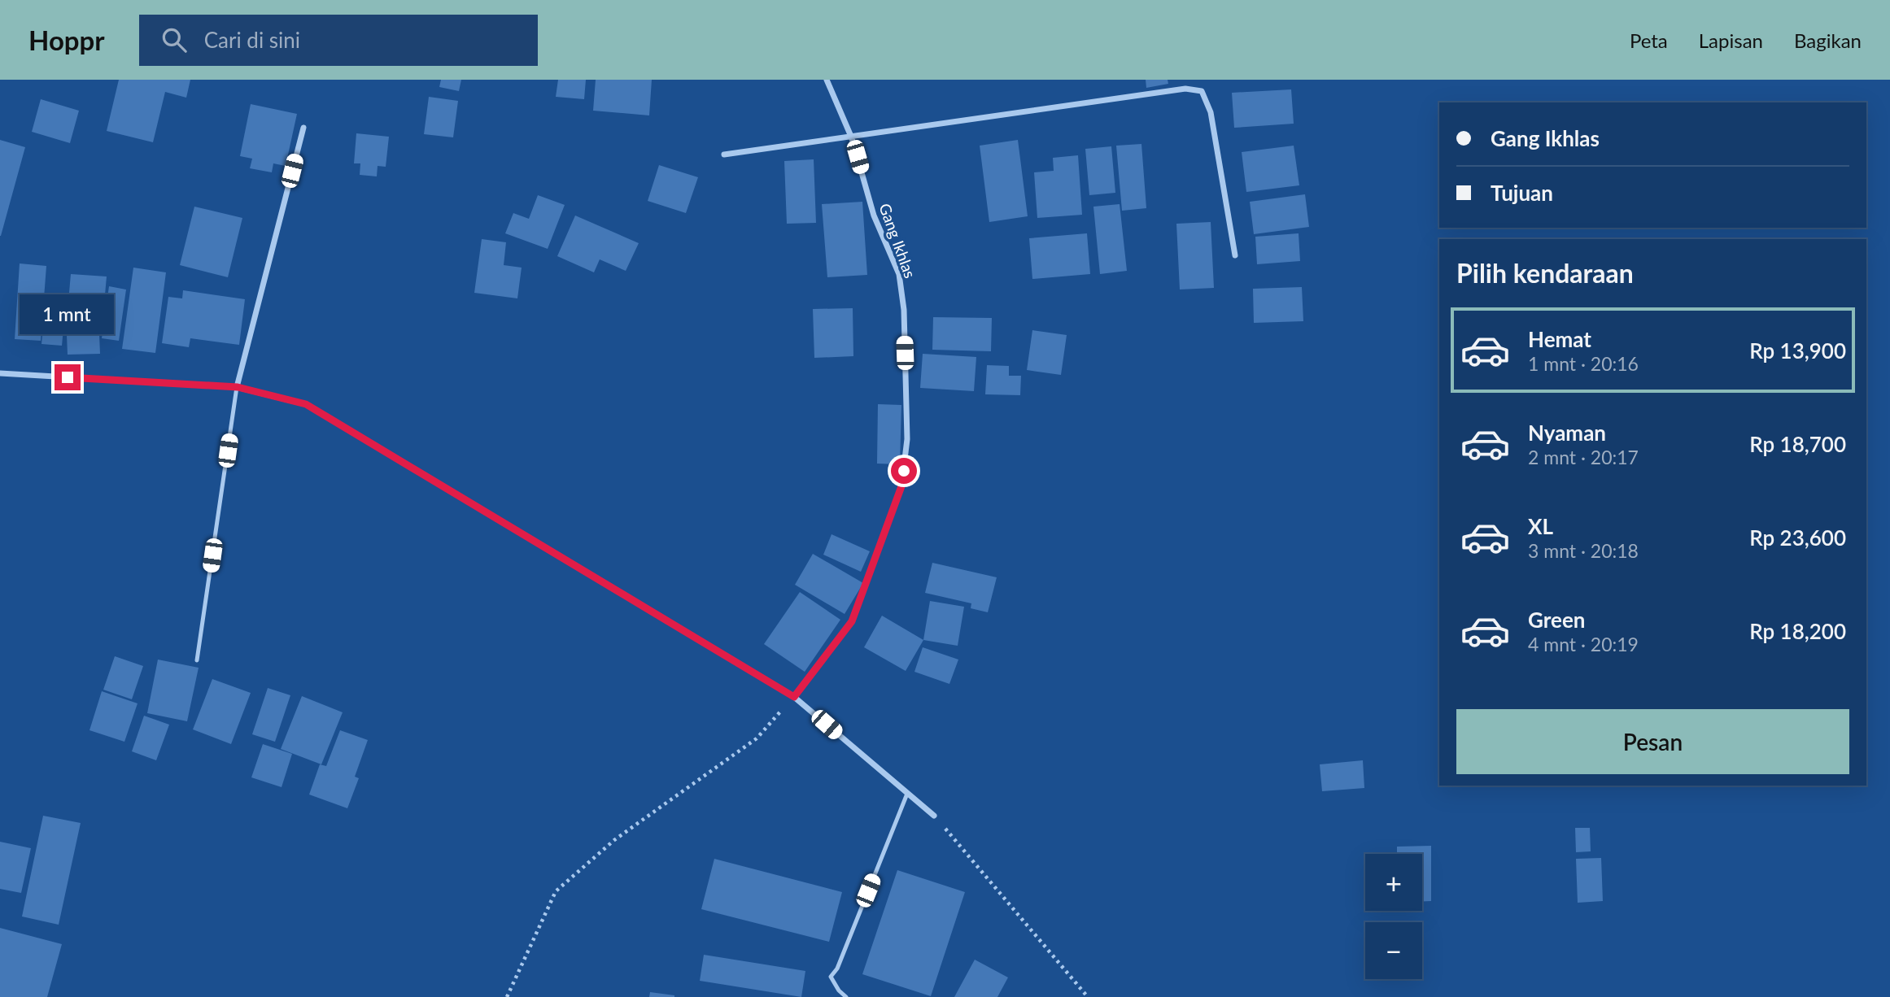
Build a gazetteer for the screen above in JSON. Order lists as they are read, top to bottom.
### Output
{
  "streets": {
    "street": ["Gang Ikhlas"]
  },
  "page": {
    "header": "Hoppr",
    "search": "Cari di sini",
    "nav": ["Peta", "Lapisan", "Bagikan"],
    "banner": ["Gang Ikhlas", "Tujuan"],
    "heading": "Pilih kendaraan",
    "bubble": "1 mnt",
    "list": [
      {
        "name": "Hemat",
        "note": "1 mnt · 20:16",
        "value": "Rp 13,900"
      },
      {
        "name": "Nyaman",
        "note": "2 mnt · 20:17",
        "value": "Rp 18,700"
      },
      {
        "name": "XL",
        "note": "3 mnt · 20:18",
        "value": "Rp 23,600"
      },
      {
        "name": "Green",
        "note": "4 mnt · 20:19",
        "value": "Rp 18,200"
      }
    ],
    "buttons": "Pesan",
    "map_buttons": ["+", "−"]
  }
}
